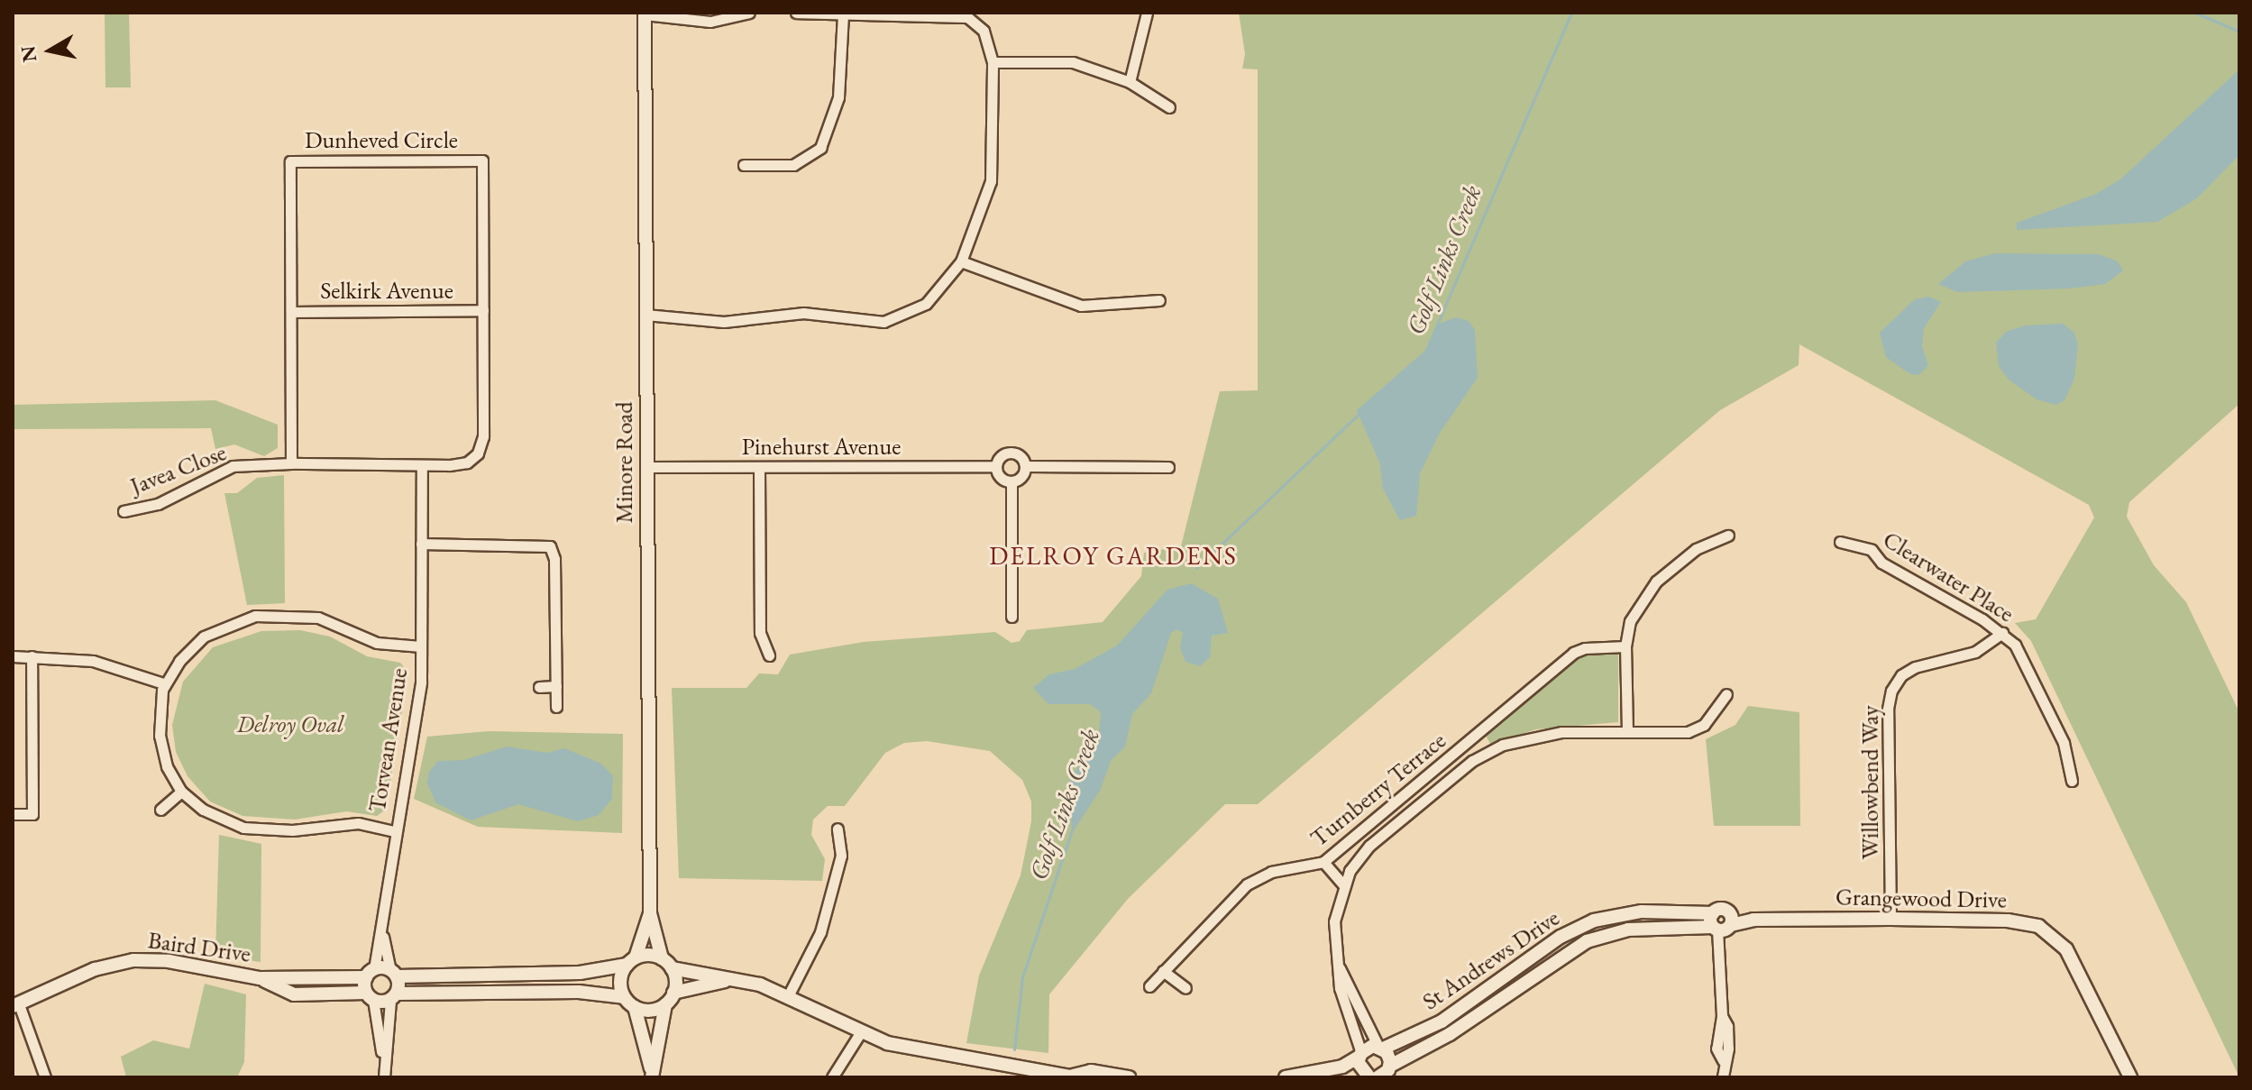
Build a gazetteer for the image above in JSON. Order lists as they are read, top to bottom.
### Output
{
  "streets": {
    "street": [
      "Dunheved Circle",
      "Selkirk Avenue",
      "Pinehurst Avenue",
      "Minore Road",
      "Javea Close",
      "Clearwater Place",
      "Torvean Avenue",
      "Willowbend Way",
      "Turnberry Terrace",
      "Grangewood Drive",
      "Baird Drive",
      "St Andrews Drive"
    ]
  },
  "crossings": [
    ["Dunheved Circle", "Selkirk Avenue"],
    ["Dunheved Circle", "Javea Close"],
    ["Dunheved Circle", "Torvean Avenue"],
    ["Pinehurst Avenue", "Minore Road"],
    ["Clearwater Place", "Willowbend Way"],
    ["Torvean Avenue", "Baird Drive"],
    ["Willowbend Way", "Grangewood Drive"],
    ["Grangewood Drive", "St Andrews Drive"]
  ],
  "districts": ["DELROY GARDENS"],
  "water": ["Golf Links Creek"],
  "parks": ["Delroy Oval"],
  "north": "left"
}
